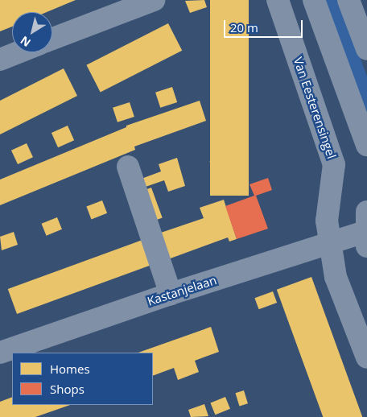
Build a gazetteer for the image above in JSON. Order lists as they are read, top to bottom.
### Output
{
  "streets": {
    "street": ["Van Eesterensingel", "Kastanjelaan"]
  },
  "crossings": [
    ["Van Eesterensingel", "Kastanjelaan"]
  ],
  "legend": ["Homes", "Shops"],
  "scale_bar": "20 m",
  "north": "bottom left"
}
